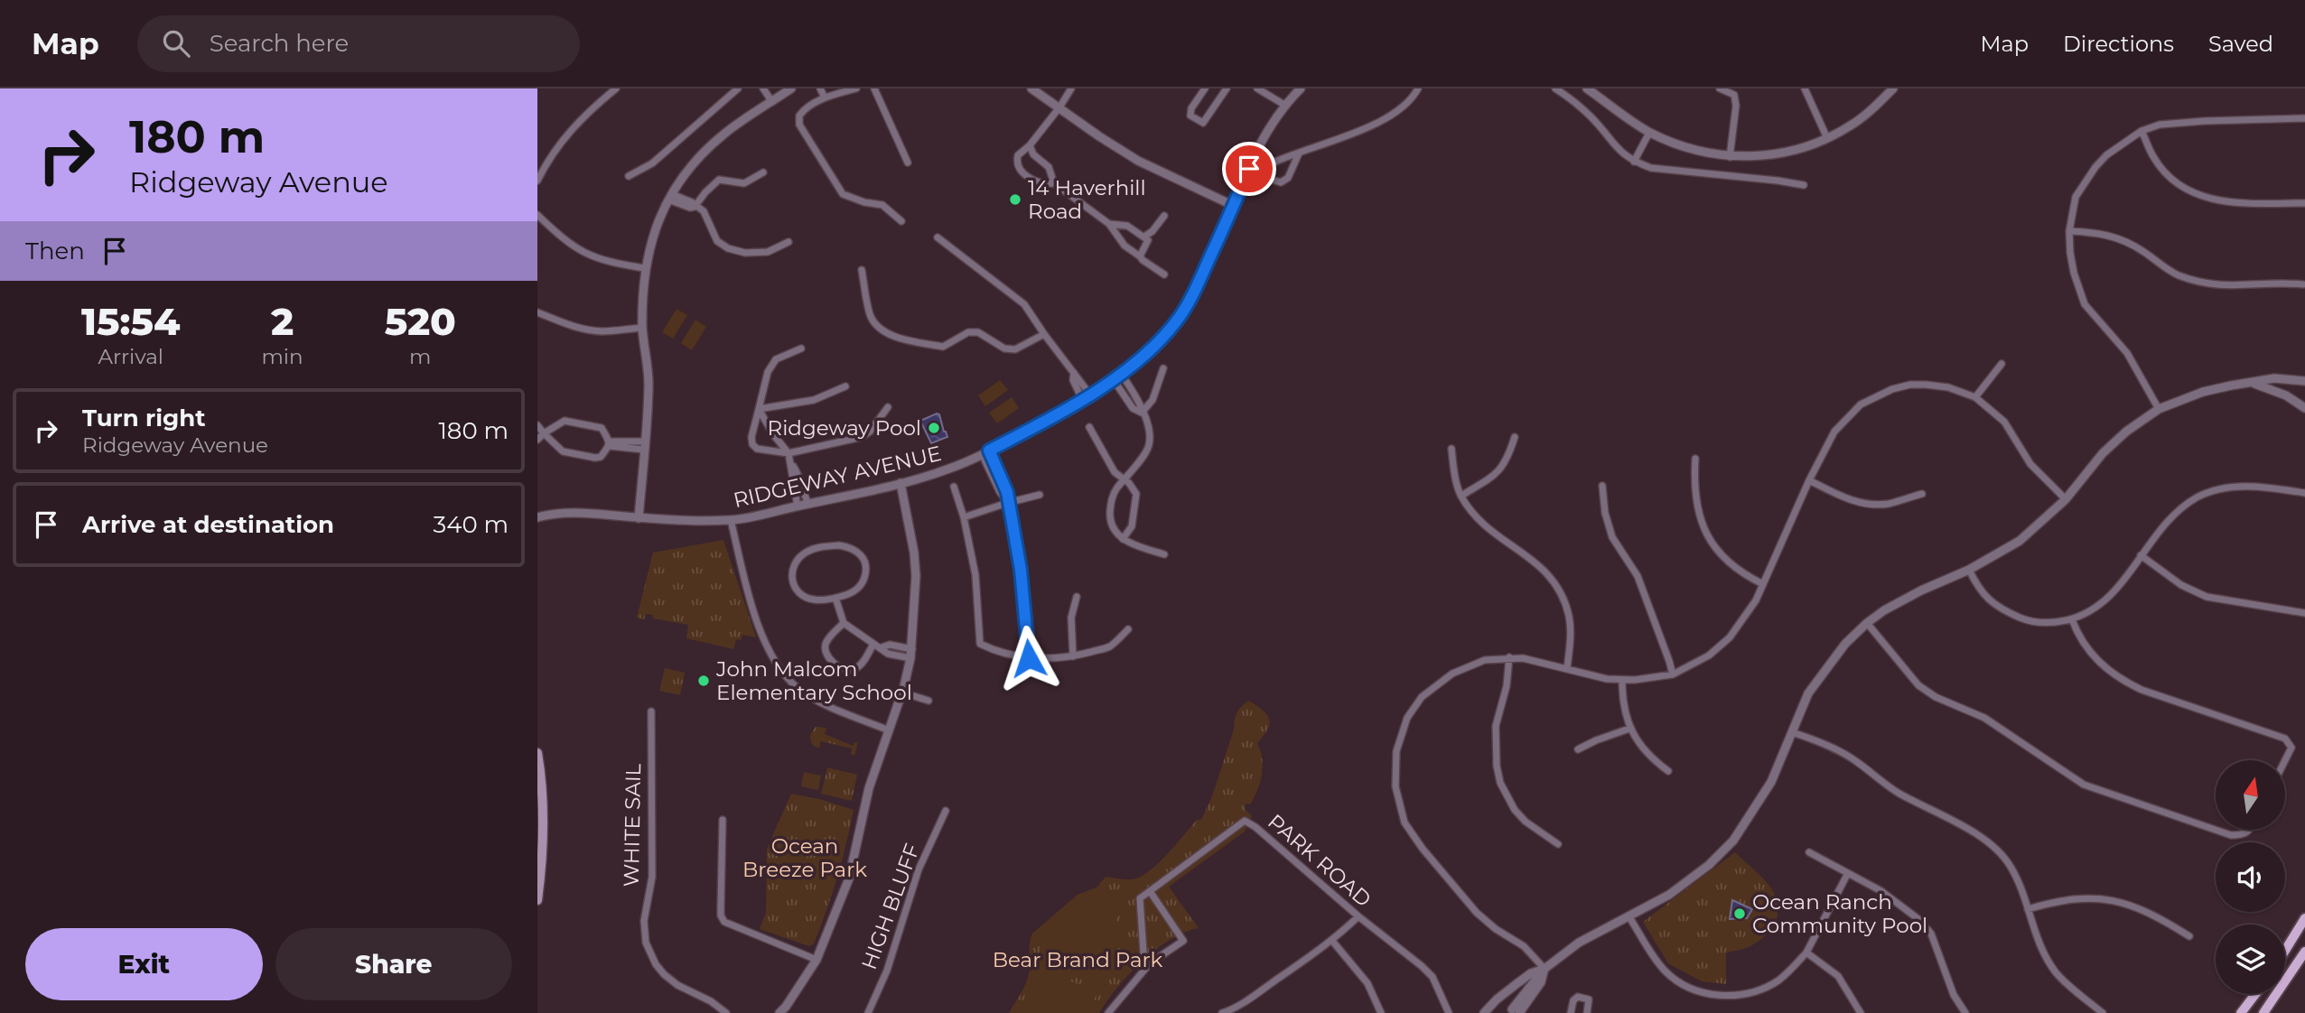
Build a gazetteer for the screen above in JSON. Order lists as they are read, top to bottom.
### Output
{
  "streets": {
    "street": [
      "RIDGEWAY AVENUE",
      "WHITE SAIL",
      "PARK ROAD",
      "HIGH BLUFF"
    ]
  },
  "parks": ["Ocean Breeze Park", "Bear Brand Park"],
  "places": [
    "14 Haverhill Road",
    "Ridgeway Pool",
    "John Malcom Elementary School",
    "Ocean Ranch Community Pool"
  ],
  "north": "top",
  "page": {
    "header": "Map",
    "search": "Search here",
    "nav": ["Map", "Directions", "Saved"],
    "turn": ["180 m", "Ridgeway Avenue"],
    "then": "Then",
    "eta": [
      "15:54",
      "Arrival",
      "2",
      "min",
      "520",
      "m"
    ],
    "list": [
      {
        "name": "Turn right",
        "note": "Ridgeway Avenue",
        "value": "180 m"
      },
      {
        "name": "Arrive at destination",
        "value": "340 m"
      }
    ],
    "buttons": ["Exit", "Share"]
  }
}
